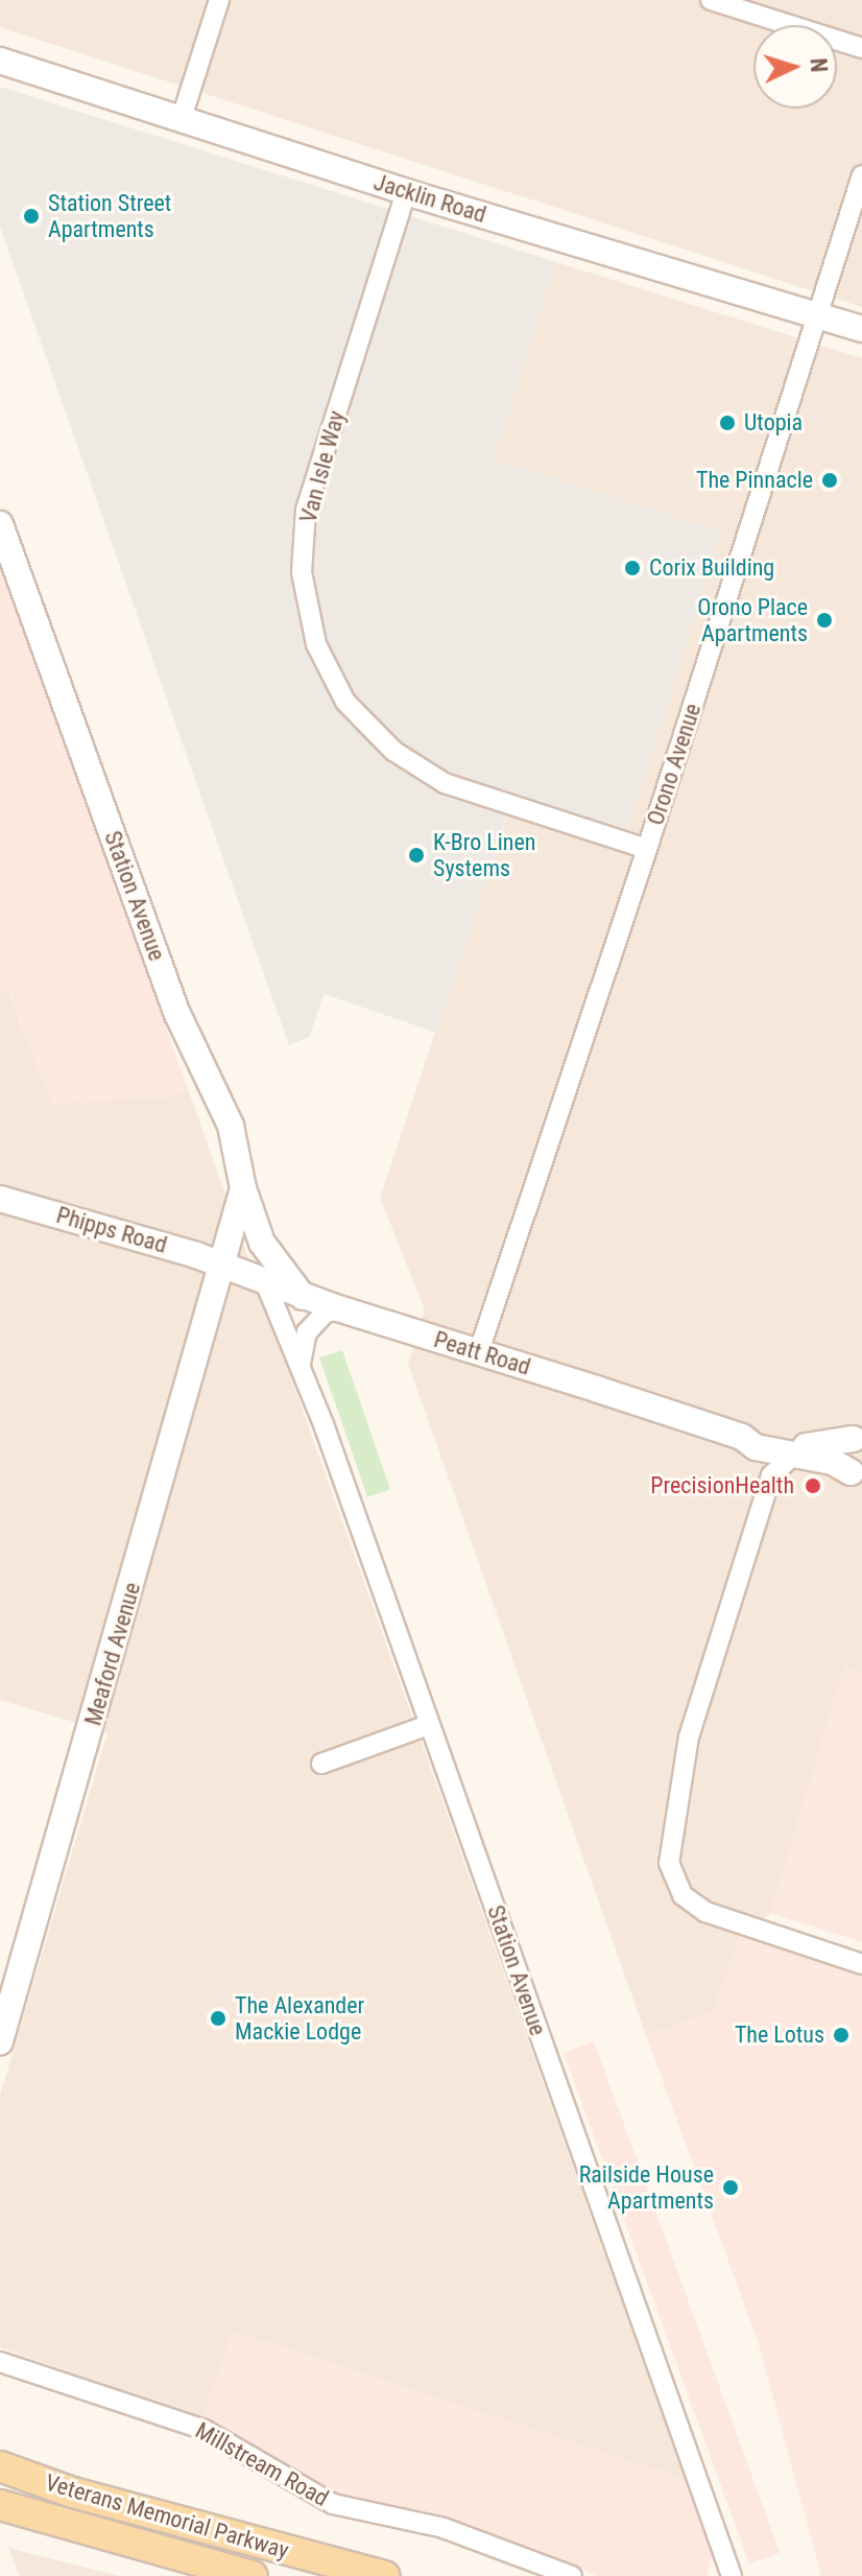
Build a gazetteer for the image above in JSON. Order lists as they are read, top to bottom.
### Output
{
  "streets": {
    "main road": ["Veterans Memorial Parkway"],
    "street": [
      "Jacklin Road",
      "Van Isle Way",
      "Orono Avenue",
      "Station Avenue",
      "Phipps Road",
      "Peatt Road",
      "Meaford Avenue",
      "Millstream Road"
    ]
  },
  "crossings": [
    ["Jacklin Road", "Van Isle Way"],
    ["Jacklin Road", "Orono Avenue"],
    ["Van Isle Way", "Orono Avenue"],
    ["Orono Avenue", "Peatt Road"],
    ["Station Avenue", "Phipps Road"],
    ["Station Avenue", "Peatt Road"],
    ["Station Avenue", "Meaford Avenue"],
    ["Phipps Road", "Peatt Road"],
    ["Phipps Road", "Meaford Avenue"],
    ["Peatt Road", "Meaford Avenue"]
  ],
  "places": [
    "Station Street Apartments",
    "Utopia",
    "The Pinnacle",
    "Corix Building",
    "Orono Place Apartments",
    "K-Bro Linen Systems",
    "PrecisionHealth",
    "The Alexander Mackie Lodge",
    "The Lotus",
    "Railside House Apartments"
  ],
  "north": "right"
}
